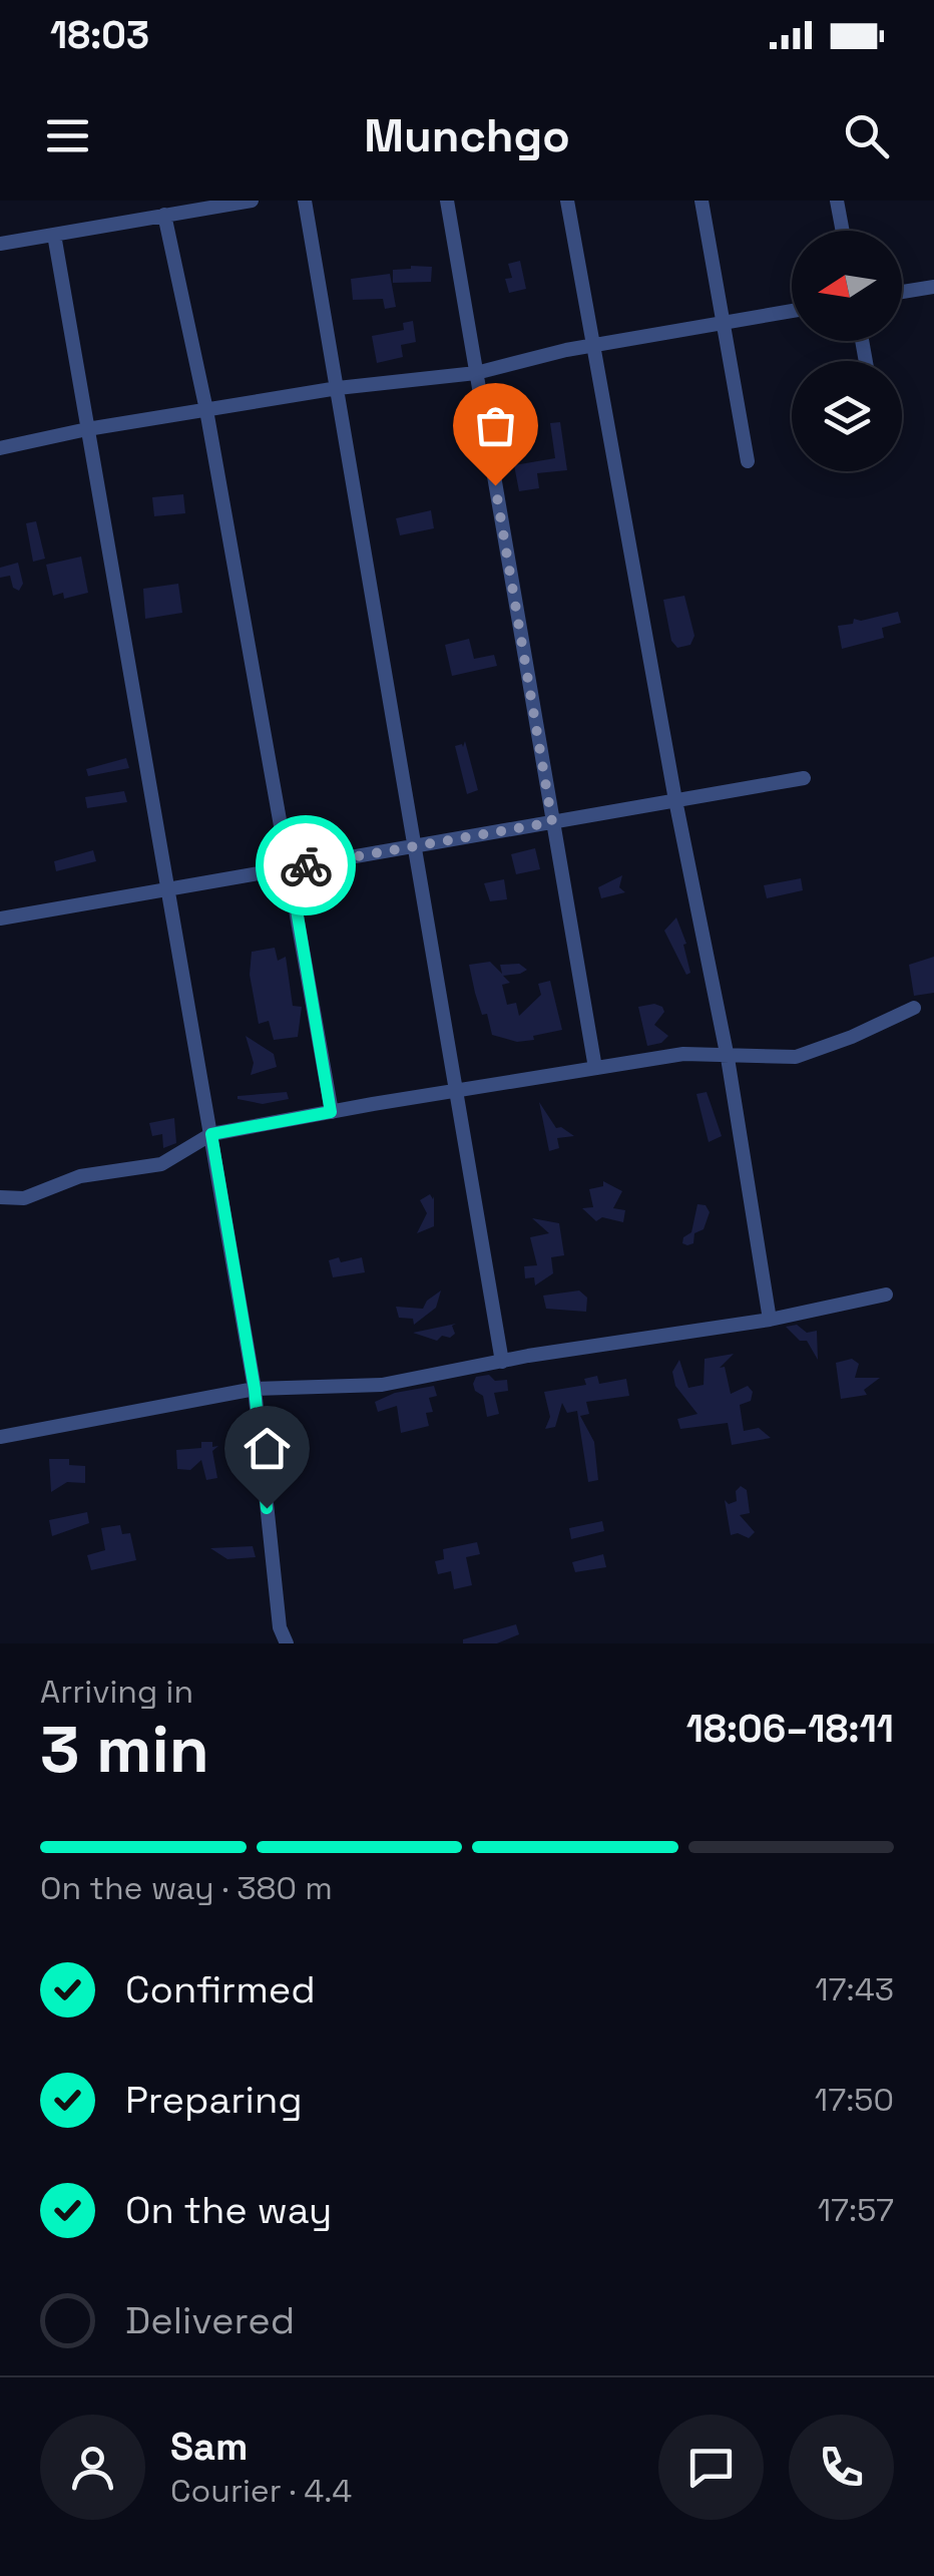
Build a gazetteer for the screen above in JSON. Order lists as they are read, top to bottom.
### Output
{
  "north": "left",
  "page": {
    "status": "18:03",
    "header": "Munchgo",
    "heading": ["3 min", "Arriving in", "18:06–18:11"],
    "panel": ["Sam", "Courier · 4.4"],
    "bar": "On the way · 380 m",
    "list": [
      ["Confirmed", "17:43"],
      ["Preparing", "17:50"],
      ["On the way", "17:57"],
      "Delivered"
    ]
  }
}
